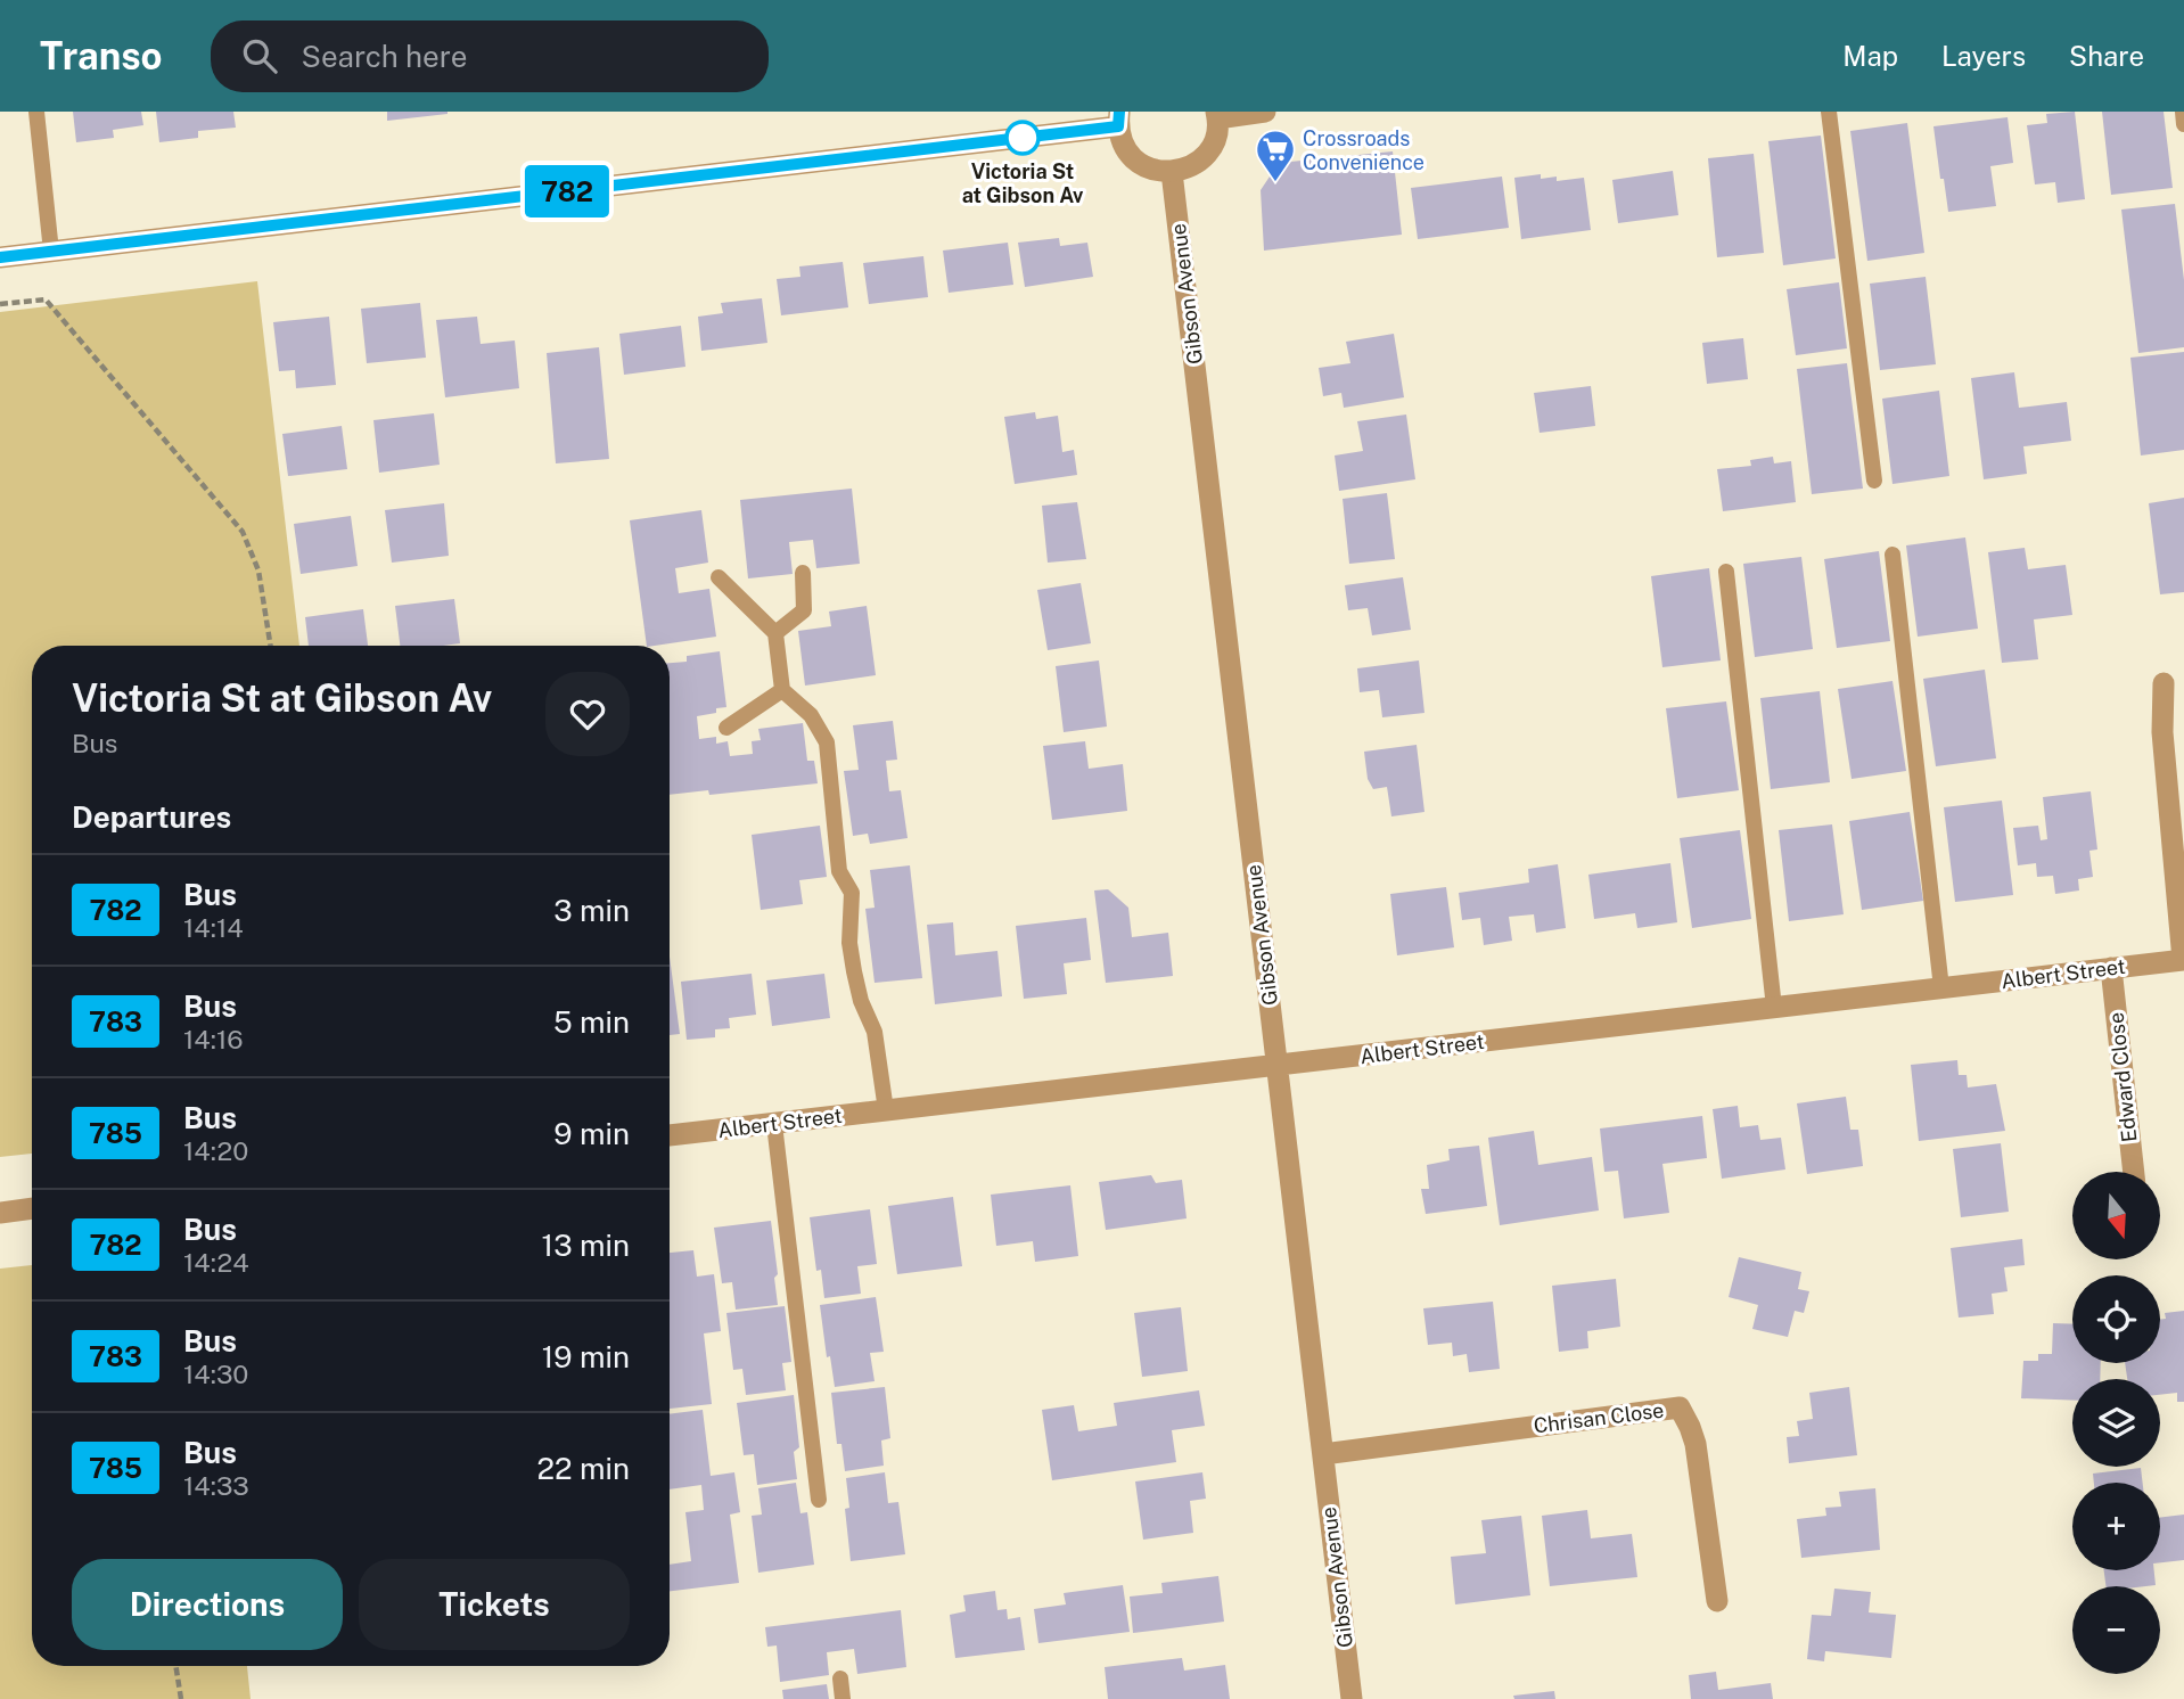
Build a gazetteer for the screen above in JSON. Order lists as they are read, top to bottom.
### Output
{
  "streets": {
    "street": [
      "Gibson Avenue",
      "Albert Street",
      "Edward Close",
      "Chrisan Close"
    ]
  },
  "crossings": [
    ["Gibson Avenue", "Albert Street"],
    ["Gibson Avenue", "Chrisan Close"],
    ["Albert Street", "Edward Close"]
  ],
  "places": {
    "other": ["Victoria St at Gibson Av"],
    "supermarket": ["Crossroads Convenience"]
  },
  "lines": ["bus line 782"],
  "north": "bottom",
  "page": {
    "header": "Transo",
    "search": "Search here",
    "nav": ["Map", "Layers", "Share"],
    "on_map": "782",
    "heading": [
      ["Victoria St at Gibson Av", "Bus"],
      "Departures"
    ],
    "list": [
      {
        "mark": "782",
        "name": "Bus",
        "note": "14:14",
        "value": "3 min"
      },
      {
        "mark": "783",
        "name": "Bus",
        "note": "14:16",
        "value": "5 min"
      },
      {
        "mark": "785",
        "name": "Bus",
        "note": "14:20",
        "value": "9 min"
      },
      {
        "mark": "782",
        "name": "Bus",
        "note": "14:24",
        "value": "13 min"
      },
      {
        "mark": "783",
        "name": "Bus",
        "note": "14:30",
        "value": "19 min"
      },
      {
        "mark": "785",
        "name": "Bus",
        "note": "14:33",
        "value": "22 min"
      }
    ],
    "map_buttons": ["+", "−"],
    "buttons": ["Directions", "Tickets"]
  }
}
